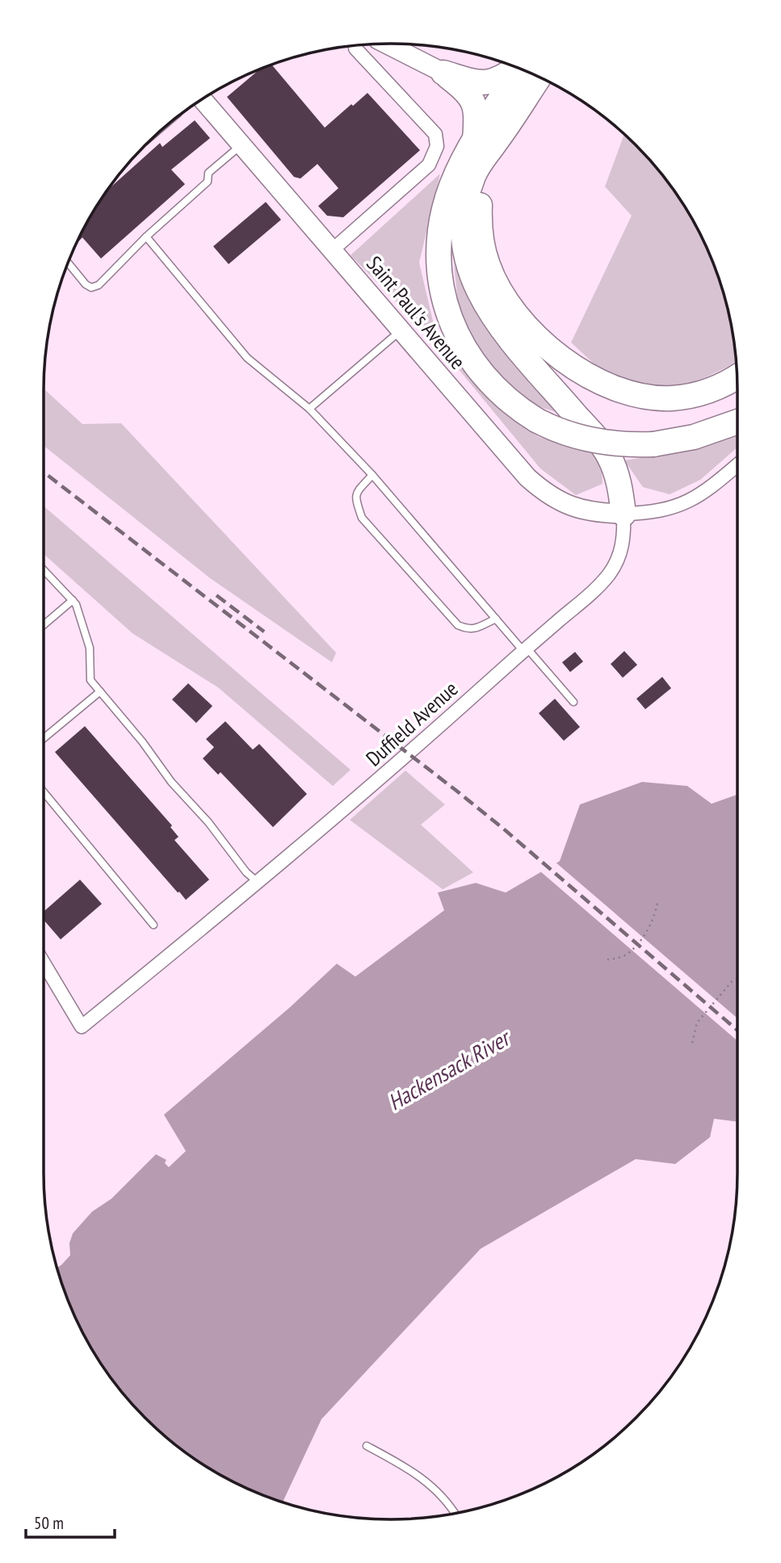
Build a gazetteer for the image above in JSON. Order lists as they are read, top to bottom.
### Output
{
  "streets": {
    "street": ["Saint Paul's Avenue", "Duffield Avenue"]
  },
  "crossings": [
    ["Saint Paul's Avenue", "Duffield Avenue"]
  ],
  "water": ["Hackensack River"],
  "scale_bar": "50 m"
}
